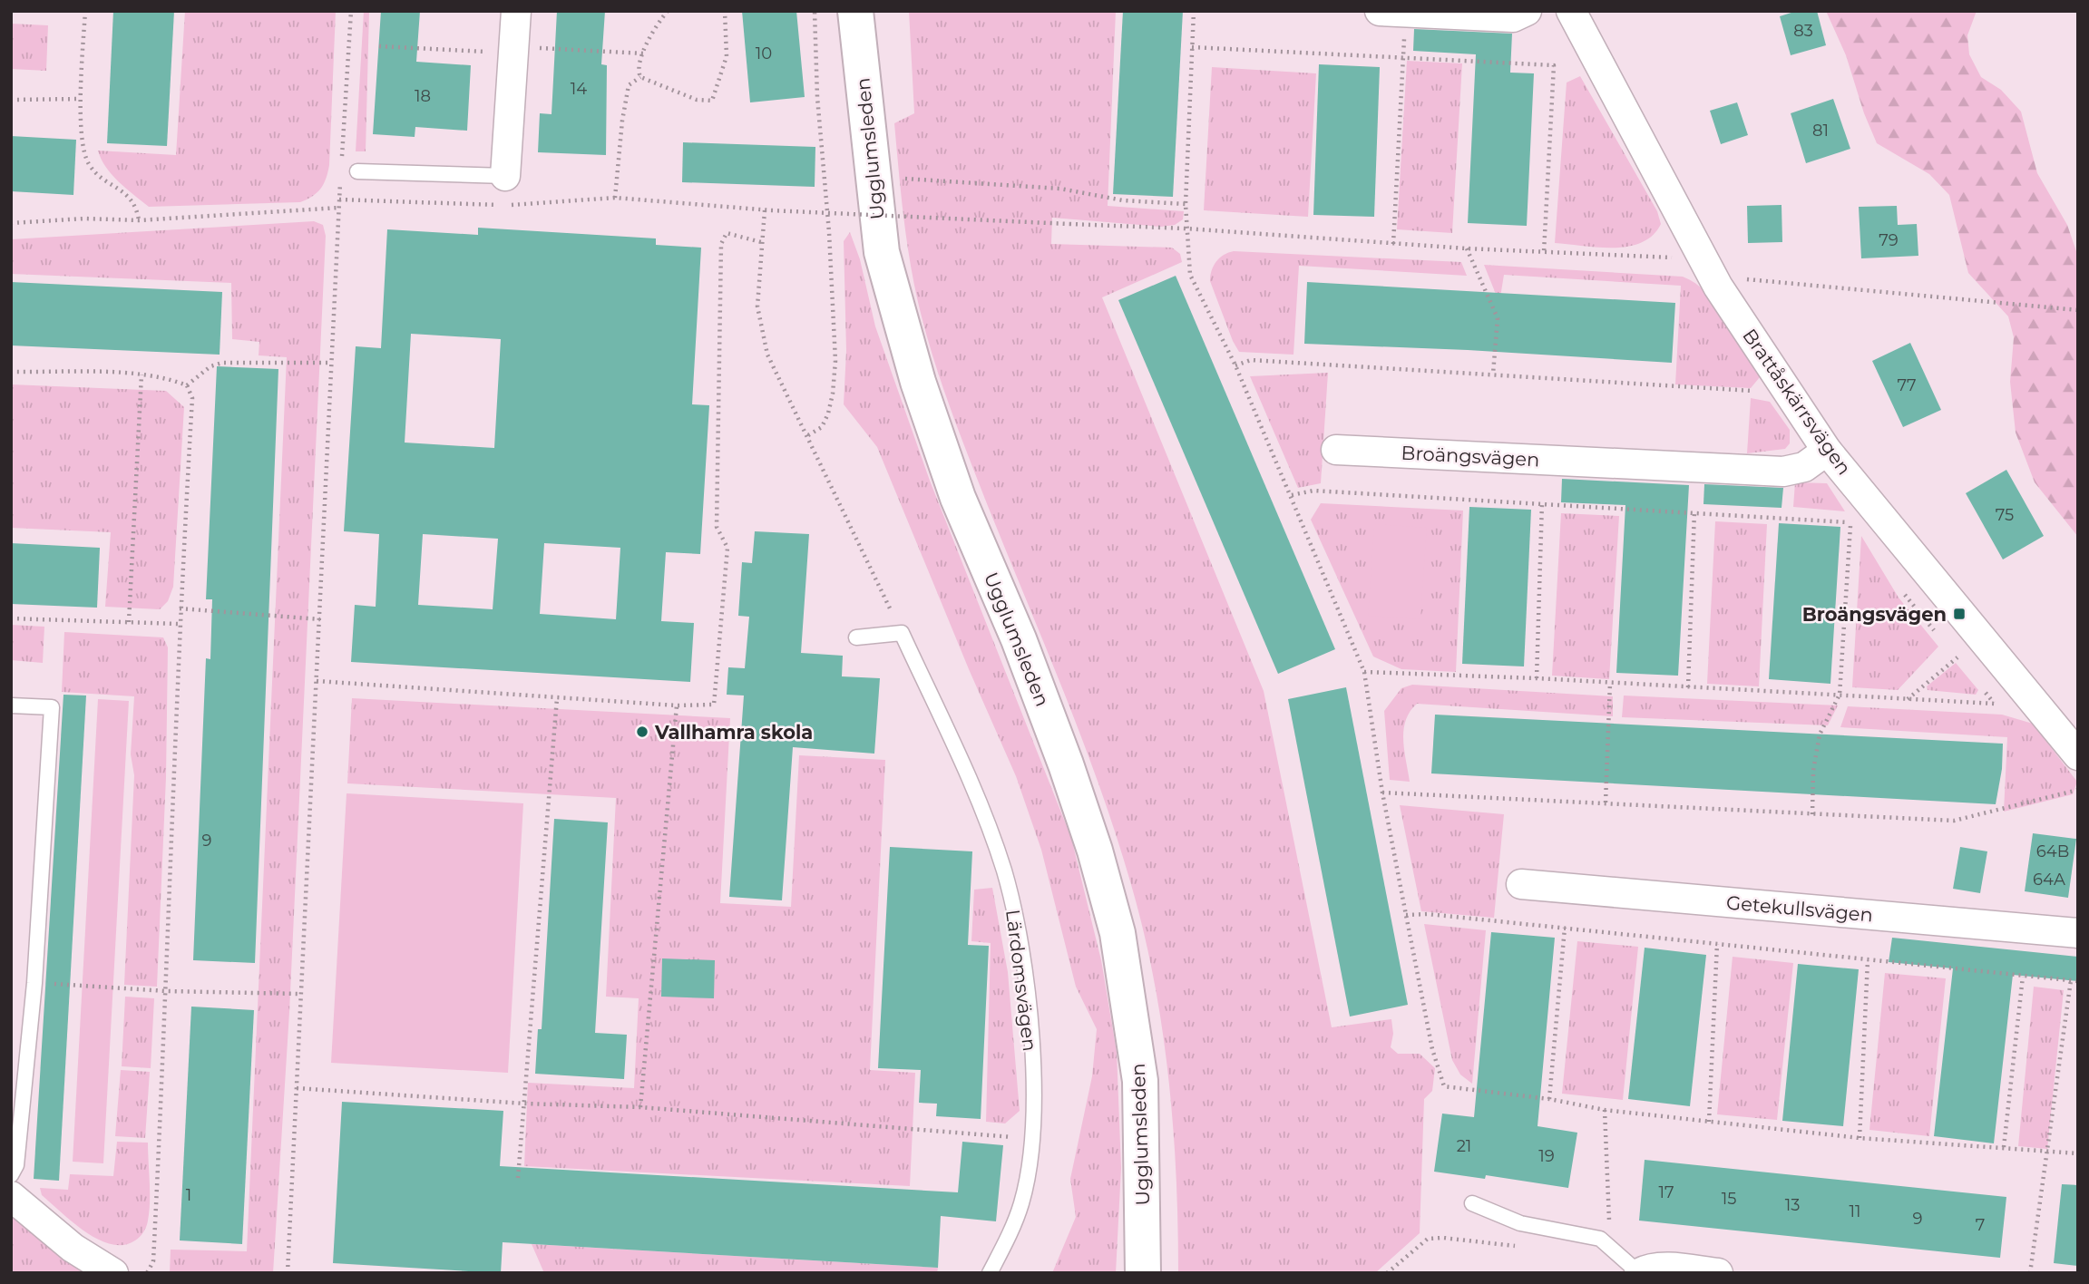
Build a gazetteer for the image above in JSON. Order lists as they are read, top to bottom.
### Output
{
  "streets": {
    "street": [
      "Ugglumsleden",
      "Brattåskärrsvägen",
      "Broängsvägen",
      "Getekullsvägen"
    ],
    "lane": ["Lärdomsvägen"]
  },
  "crossings": [
    ["Brattåskärrsvägen", "Broängsvägen"]
  ],
  "places": {
    "transit": ["Broängsvägen"],
    "other": ["Vallhamra skola"]
  },
  "house_numbers": [
    "83",
    "10",
    "14",
    "18",
    "81",
    "79",
    "77",
    "75",
    "9",
    "64B",
    "64A",
    "21",
    "19",
    "17",
    "1",
    "15",
    "13",
    "11",
    "9",
    "7"
  ]
}
